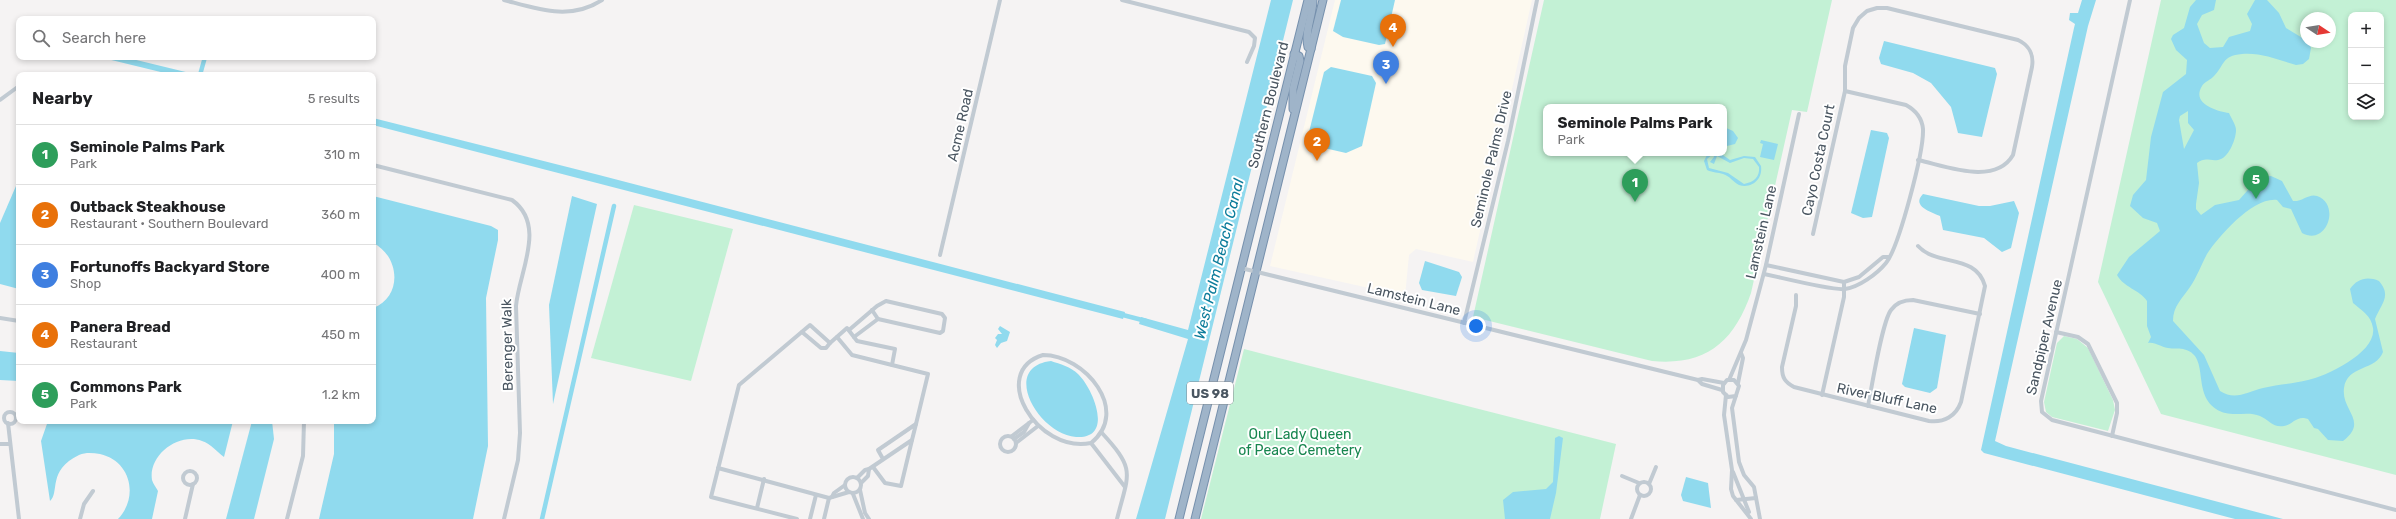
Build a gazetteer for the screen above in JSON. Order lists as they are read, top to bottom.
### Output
{
  "streets": {
    "highway": ["Southern Boulevard", "US 98"],
    "street": [
      "Acme Road",
      "Seminole Palms Drive",
      "Cayo Costa Court",
      "Lamstein Lane",
      "Sandpiper Avenue",
      "Berenger Walk",
      "River Bluff Lane"
    ]
  },
  "crossings": [
    ["Southern Boulevard", "Lamstein Lane"],
    ["Seminole Palms Drive", "Lamstein Lane"]
  ],
  "water": ["West Palm Beach Canal"],
  "parks": ["Our Lady Queen of Peace Cemetery"],
  "north": "right",
  "page": {
    "map_buttons": ["+", "−"],
    "pins": [
      "4",
      "3",
      "2",
      "5",
      "1"
    ],
    "search": "Search here",
    "heading": ["Nearby", "5 results"],
    "popup": ["Seminole Palms Park", "Park"],
    "list": [
      {
        "mark": "1",
        "name": "Seminole Palms Park",
        "note": "Park",
        "value": "310 m"
      },
      {
        "mark": "2",
        "name": "Outback Steakhouse",
        "note": "Restaurant · Southern Boulevard",
        "value": "360 m"
      },
      {
        "mark": "3",
        "name": "Fortunoffs Backyard Store",
        "note": "Shop",
        "value": "400 m"
      },
      {
        "mark": "4",
        "name": "Panera Bread",
        "note": "Restaurant",
        "value": "450 m"
      },
      {
        "mark": "5",
        "name": "Commons Park",
        "note": "Park",
        "value": "1.2 km"
      }
    ]
  }
}
